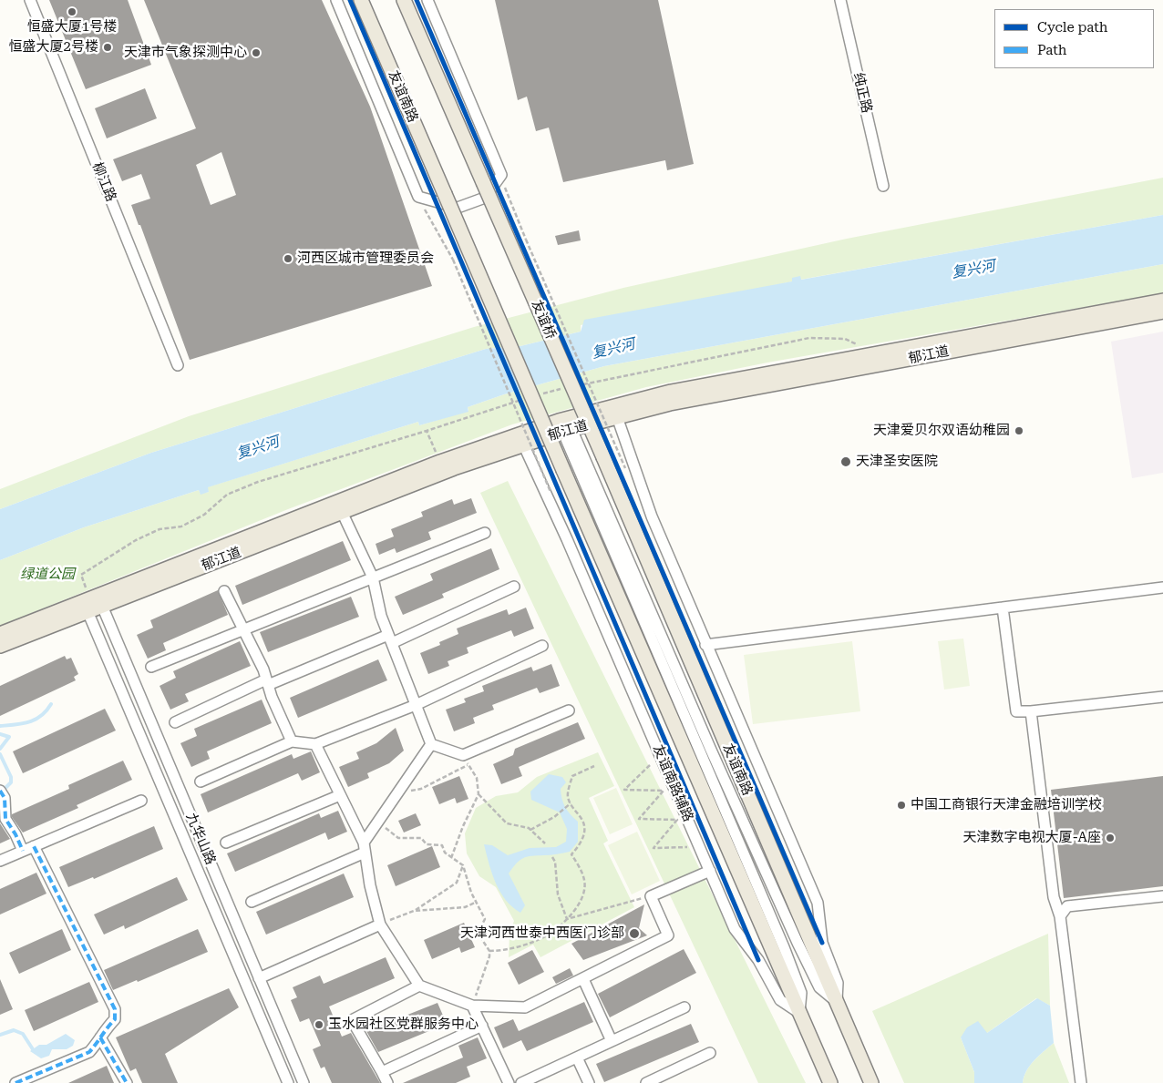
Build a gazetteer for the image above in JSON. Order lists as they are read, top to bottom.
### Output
{
  "streets": {
    "main road": ["友谊南路", "友谊桥", "郁江道"],
    "street": [
      "纯正路",
      "柳江路",
      "友谊南路辅路",
      "九华山路"
    ]
  },
  "crossings": [
    ["友谊南路", "友谊桥"],
    ["友谊南路", "友谊南路辅路"],
    ["郁江道", "友谊南路辅路"],
    ["郁江道", "九华山路"]
  ],
  "water": ["复兴河"],
  "parks": ["绿道公园"],
  "places": [
    "恒盛大厦1号楼",
    "恒盛大厦2号楼",
    "天津市气象探测中心",
    "河西区城市管理委员会",
    "天津爱贝尔双语幼稚园",
    "天津圣安医院",
    "中国工商银行天津金融培训学校",
    "天津数字电视大厦-A座",
    "天津河西世泰中西医门诊部",
    "玉水园社区党群服务中心"
  ],
  "legend": ["Cycle path", "Path"]
}
